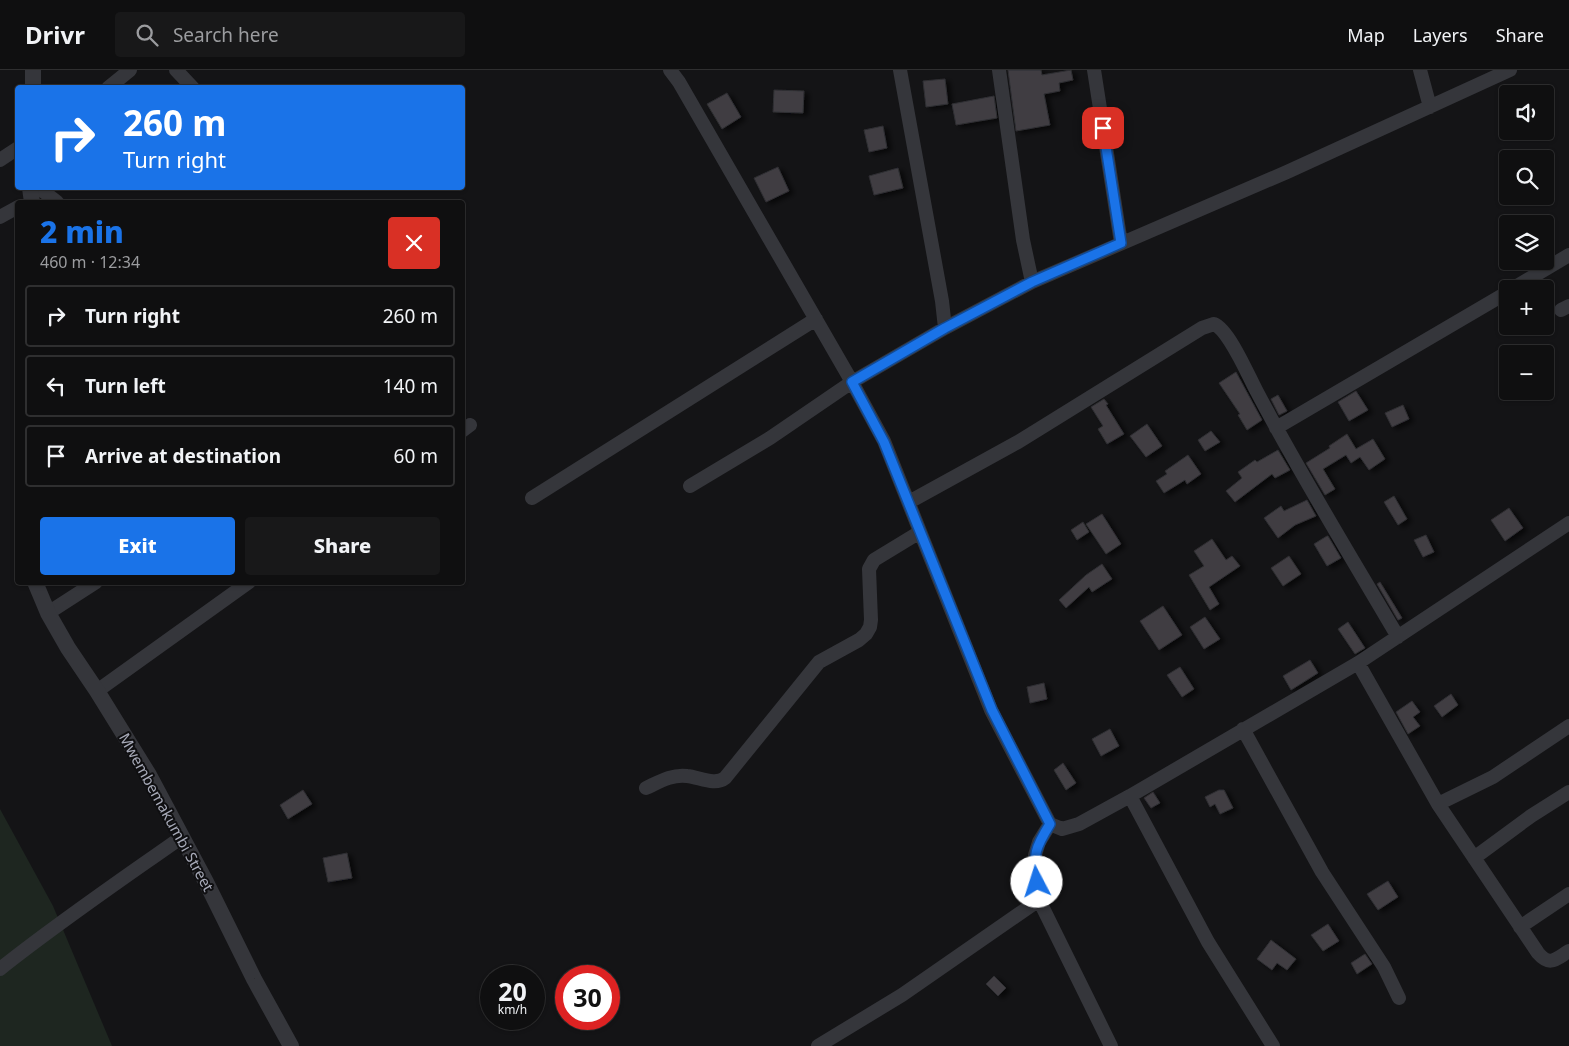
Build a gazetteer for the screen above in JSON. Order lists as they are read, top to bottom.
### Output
{
  "streets": {
    "street": ["Mwembemakumbi Street"]
  },
  "page": {
    "header": "Drivr",
    "search": "Search here",
    "nav": ["Map", "Layers", "Share"],
    "map_buttons": ["+", "−"],
    "turn": ["260 m", "Turn right"],
    "heading": ["2 min", "460 m · 12:34"],
    "list": [
      {
        "name": "Turn right",
        "value": "260 m"
      },
      {
        "name": "Turn left",
        "value": "140 m"
      },
      {
        "name": "Arrive at destination",
        "value": "60 m"
      }
    ],
    "buttons": ["Exit", "Share"],
    "speed": "20 km/h",
    "limit": "30"
  }
}
